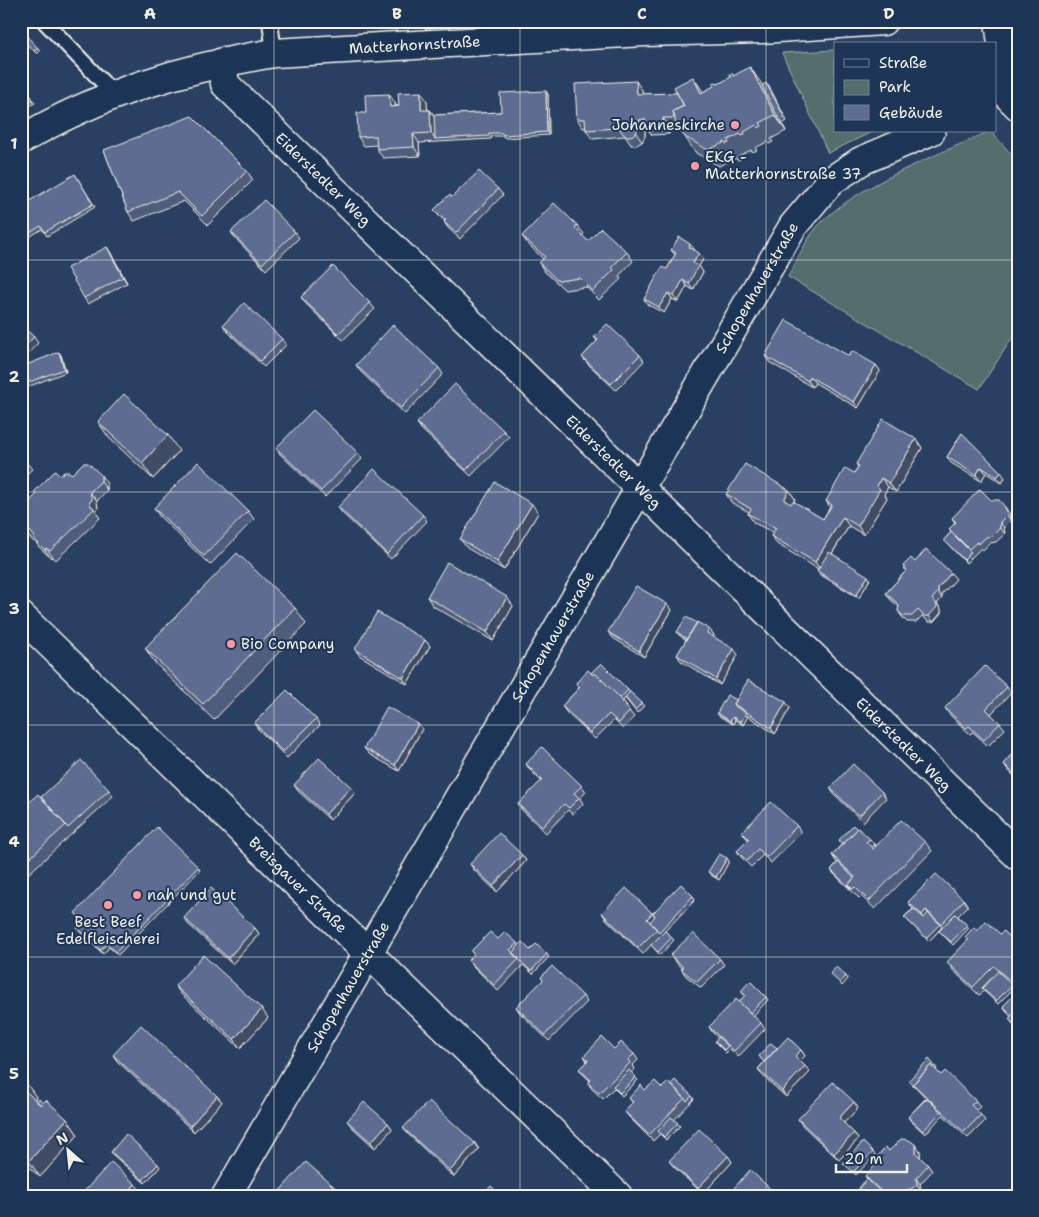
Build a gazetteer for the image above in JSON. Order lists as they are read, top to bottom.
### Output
{
  "streets": {
    "street": [
      "Matterhornstraße",
      "Eiderstedter Weg",
      "Schopenhauerstraße",
      "Breisgauer Straße"
    ]
  },
  "crossings": [
    ["Matterhornstraße", "Eiderstedter Weg"],
    ["Eiderstedter Weg", "Schopenhauerstraße"],
    ["Schopenhauerstraße", "Breisgauer Straße"]
  ],
  "places": [
    "Johanneskirche",
    "EKG - Matterhornstraße 37",
    "Bio Company",
    "nah und gut",
    "Best Beef Edelfleischerei"
  ],
  "legend": ["Straße", "Park", "Gebäude"],
  "scale_bar": "20 m",
  "north": "top left",
  "grid": {
    "columns": [
      "A",
      "B",
      "C",
      "D"
    ],
    "rows": [
      "1",
      "2",
      "3",
      "4",
      "5"
    ]
  }
}
